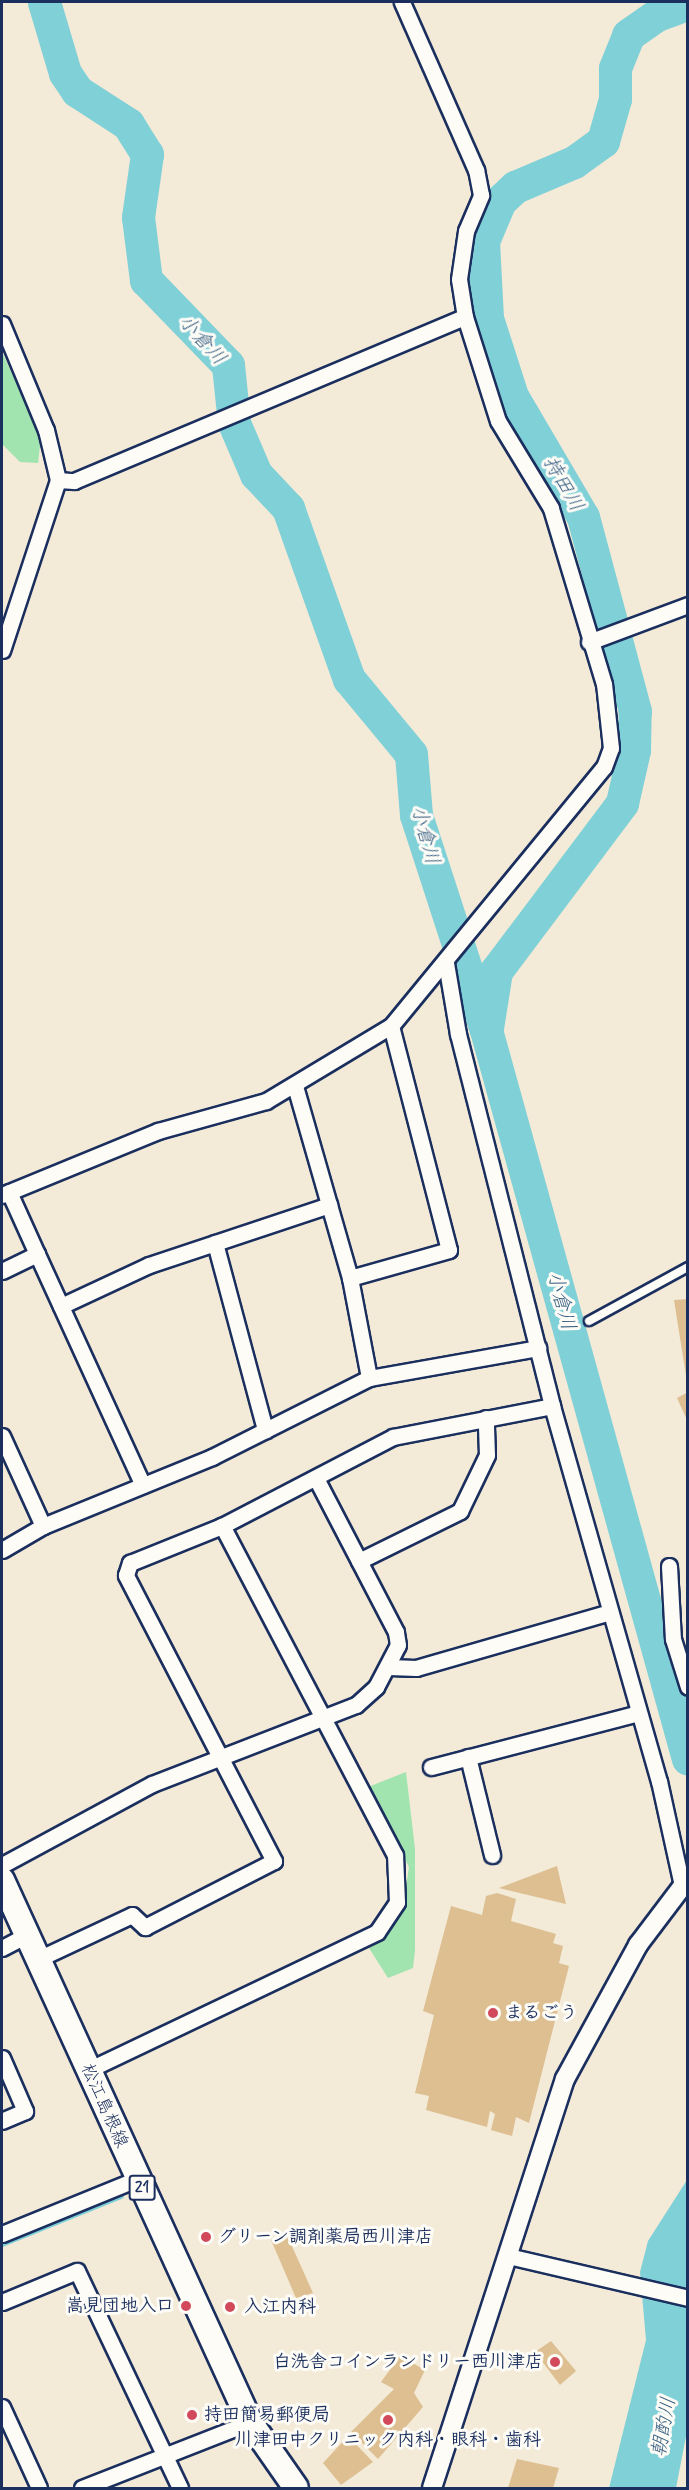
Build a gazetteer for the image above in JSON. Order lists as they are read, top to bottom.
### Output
{
  "streets": {
    "main road": ["松江島根線", "21"]
  },
  "water": ["小倉川", "持田川", "朝酌川"],
  "places": [
    "まるごう",
    "グリーン調剤薬局西川津店",
    "嵩見団地入口",
    "入江内科",
    "白洗舎コインランドリー西川津店",
    "持田簡易郵便局",
    "川津田中クリニック内科・眼科・歯科"
  ]
}
